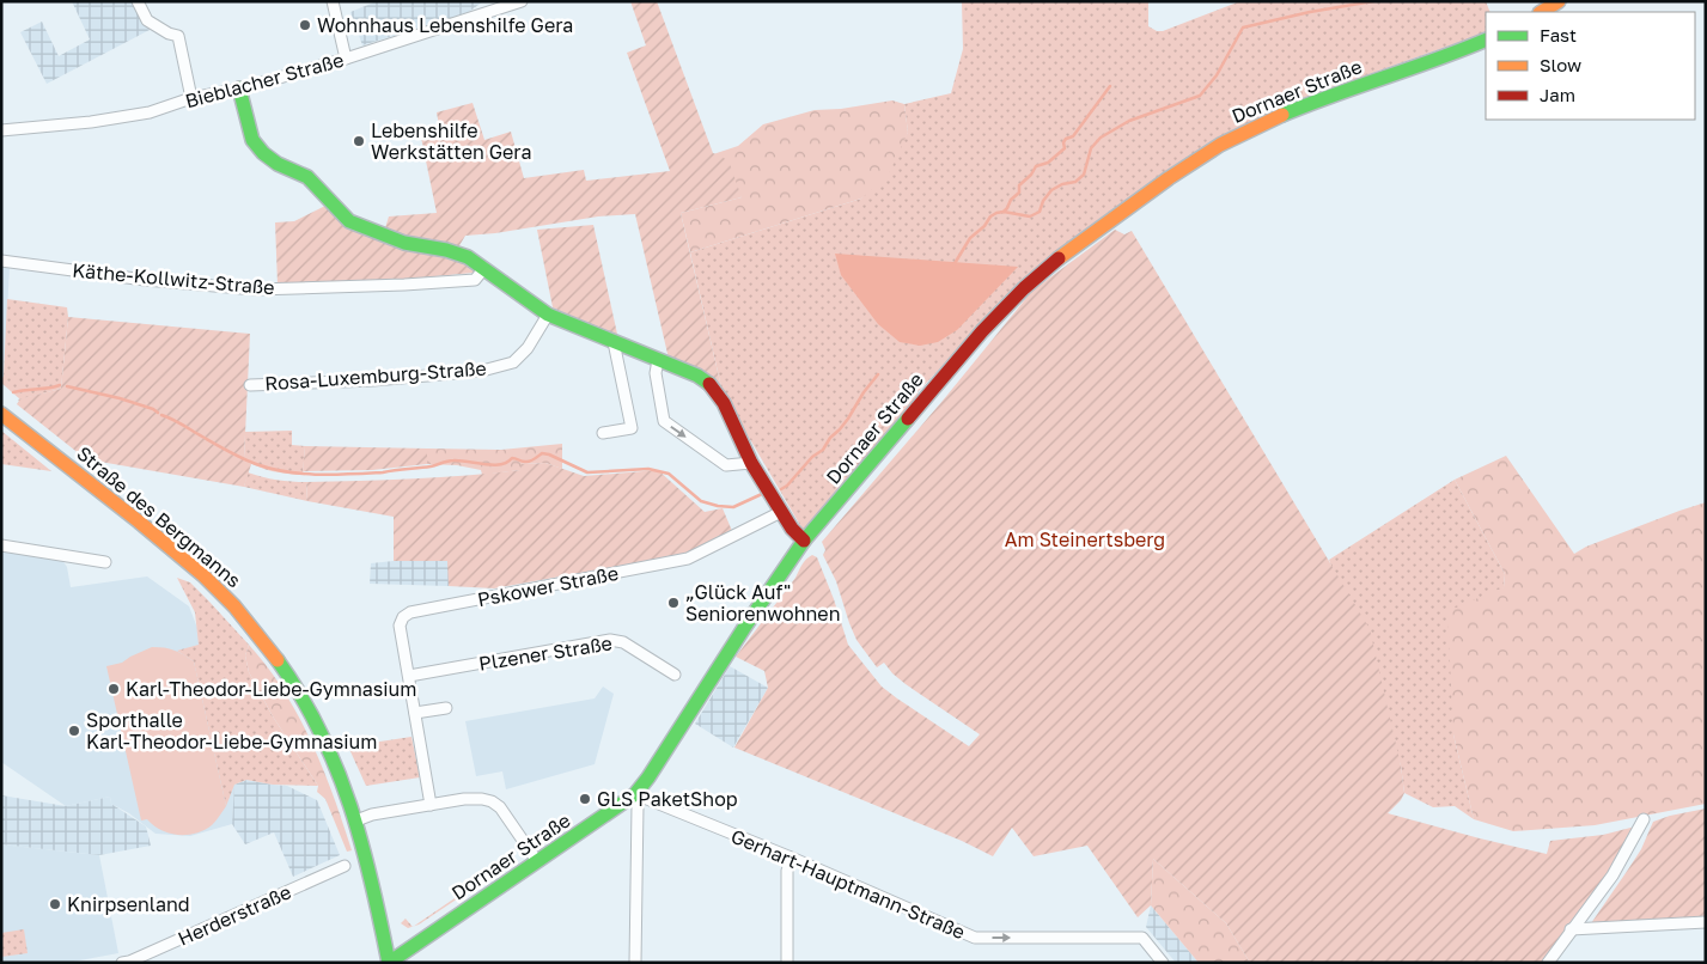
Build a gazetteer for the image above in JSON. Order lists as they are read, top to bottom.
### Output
{
  "streets": {
    "main road": ["Dornaer Straße", "Straße des Bergmanns"],
    "street": [
      "Bieblacher Straße",
      "Käthe-Kollwitz-Straße",
      "Rosa-Luxemburg-Straße",
      "Pskower Straße",
      "Plzener Straße",
      "Gerhart-Hauptmann-Straße",
      "Herderstraße"
    ]
  },
  "crossings": [
    ["Dornaer Straße", "Straße des Bergmanns"],
    ["Dornaer Straße", "Gerhart-Hauptmann-Straße"],
    ["Pskower Straße", "Plzener Straße"]
  ],
  "one_way": ["Gerhart-Hauptmann-Straße"],
  "parks": ["Am Steinertsberg"],
  "places": [
    "Wohnhaus Lebenshilfe Gera",
    "Lebenshilfe Werkstätten Gera",
    "„Glück Auf\" Seniorenwohnen",
    "Karl-Theodor-Liebe-Gymnasium",
    "Sporthalle Karl-Theodor-Liebe-Gymnasium",
    "GLS PaketShop",
    "Knirpsenland"
  ],
  "legend": ["Fast", "Slow", "Jam"]
}
